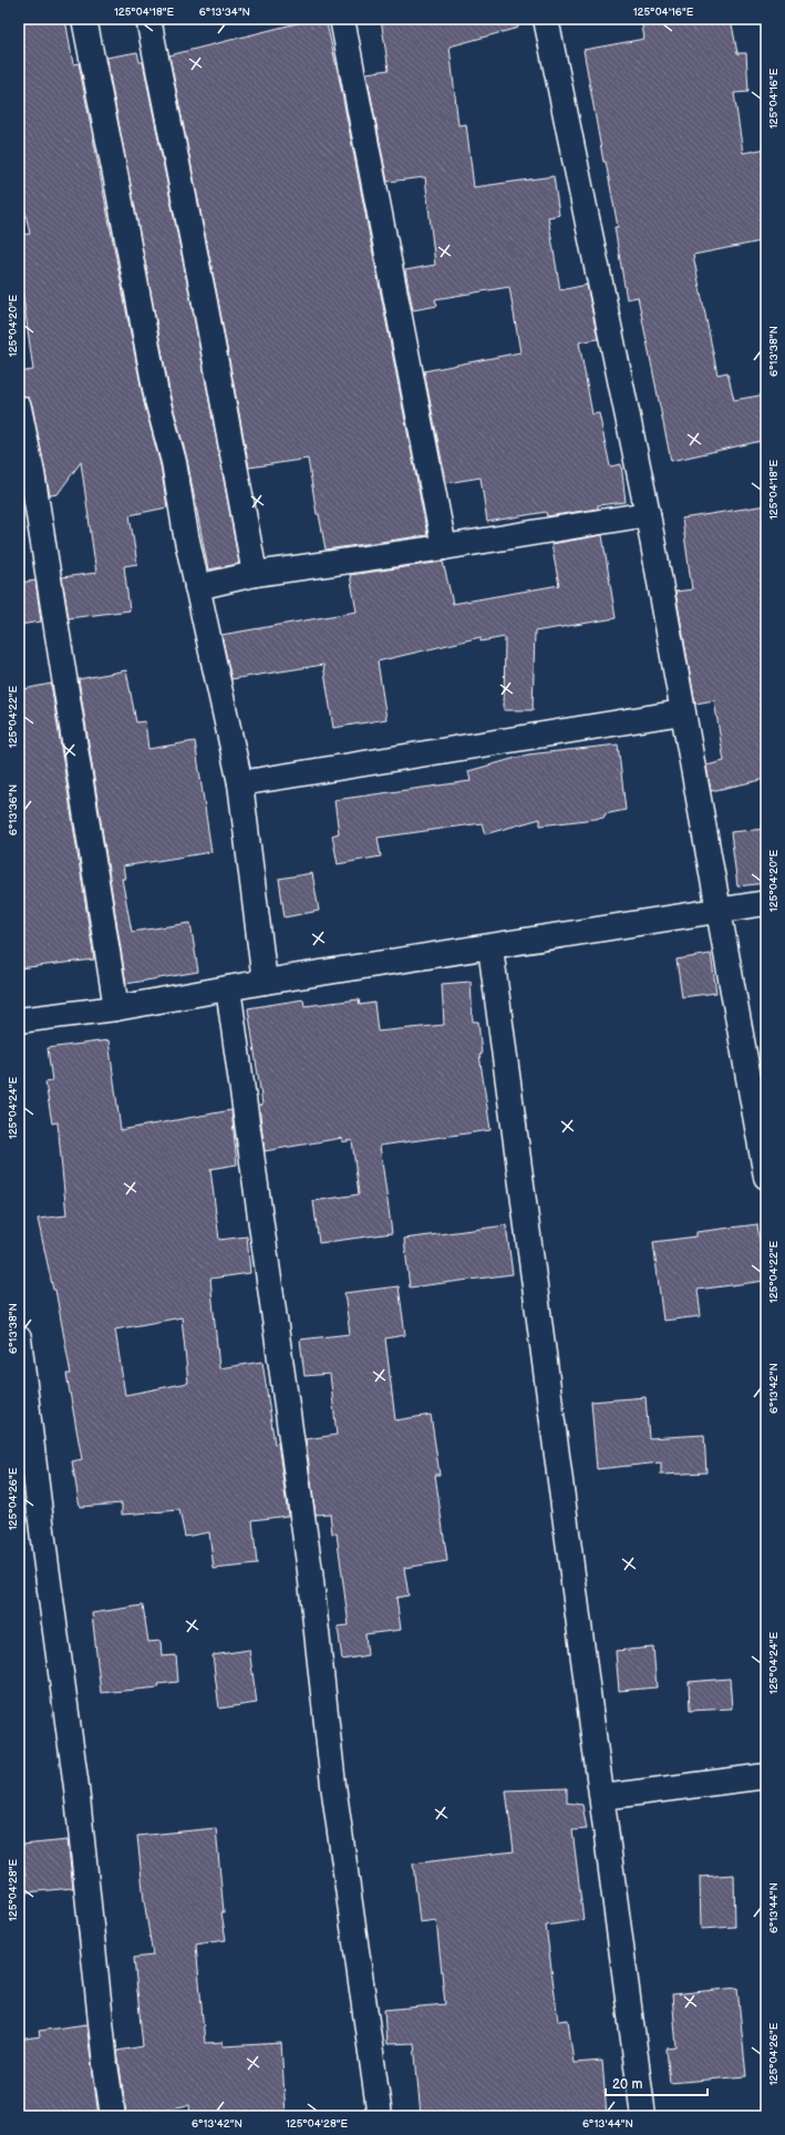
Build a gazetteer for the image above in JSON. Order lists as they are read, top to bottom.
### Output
{
  "scale_bar": "20 m",
  "coordinates": [
    "125°04'18\"E",
    "6°13'34\"N",
    "125°04'16\"E",
    "125°04'20\"E",
    "6°13'38\"N",
    "125°04'22\"E",
    "6°13'36\"N",
    "125°04'24\"E",
    "6°13'42\"N",
    "125°04'26\"E",
    "125°04'28\"E",
    "6°13'44\"N"
  ]
}
